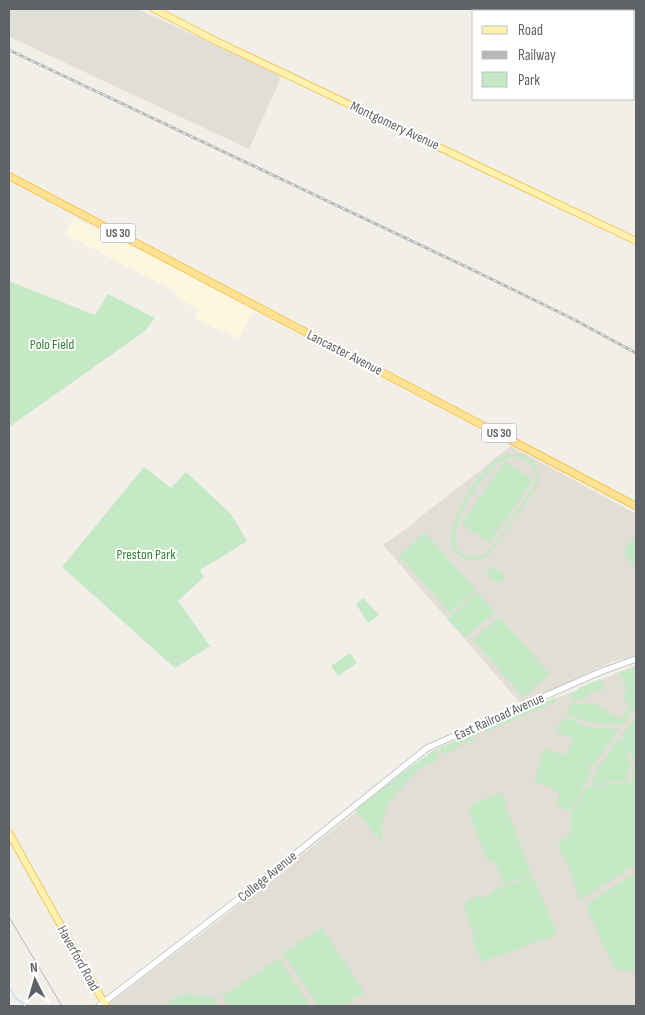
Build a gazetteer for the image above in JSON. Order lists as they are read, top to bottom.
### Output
{
  "streets": {
    "highway": ["US 30", "Lancaster Avenue"],
    "main road": ["Montgomery Avenue", "Haverford Road"],
    "street": ["East Railroad Avenue", "College Avenue"]
  },
  "crossings": [
    ["East Railroad Avenue", "College Avenue"],
    ["College Avenue", "Haverford Road"]
  ],
  "parks": ["Polo Field", "Preston Park"],
  "legend": ["Road", "Railway", "Park"],
  "north": "top"
}
